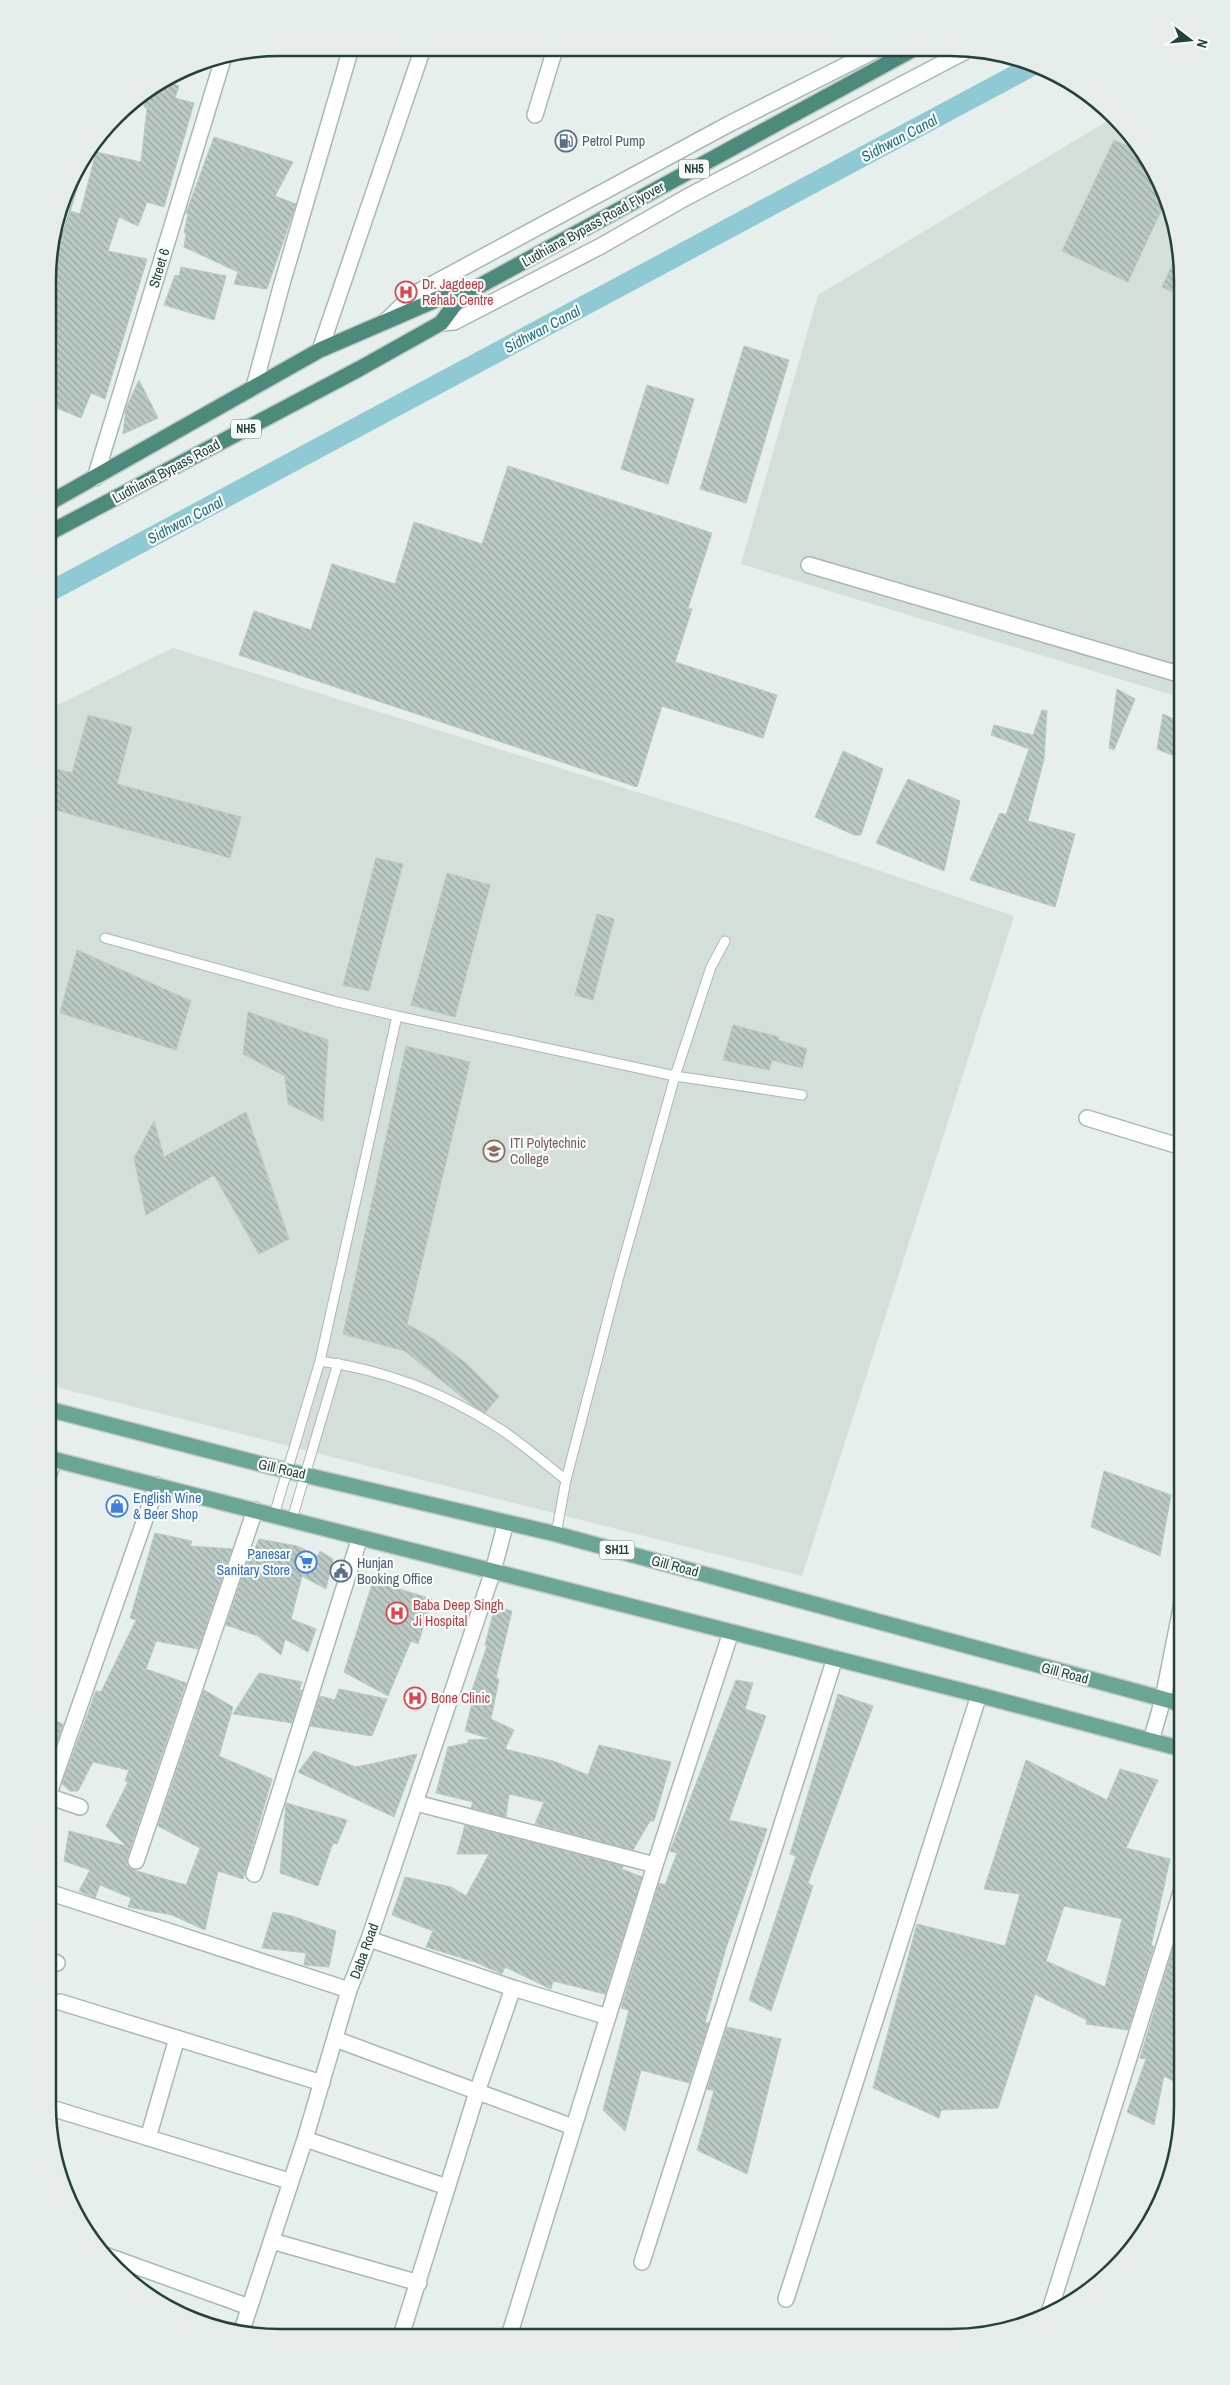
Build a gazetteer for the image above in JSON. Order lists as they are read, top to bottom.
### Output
{
  "streets": {
    "highway": ["NH5", "Ludhiana Bypass Road Flyover", "Ludhiana Bypass Road"],
    "main road": ["Gill Road", "SH11"],
    "street": ["Street 6", "Daba Road"]
  },
  "crossings": [
    ["Ludhiana Bypass Road Flyover", "Ludhiana Bypass Road"],
    ["Street 6", "Ludhiana Bypass Road"],
    ["Gill Road", "Daba Road"]
  ],
  "water": ["Sidhwan Canal"],
  "places": {
    "fuel station": ["Petrol Pump"],
    "hospital": ["Dr. Jagdeep Rehab Centre", "Baba Deep Singh Ji Hospital", "Bone Clinic"],
    "school or university": ["ITI Polytechnic College"],
    "shop": ["English Wine & Beer Shop"],
    "supermarket": ["Panesar Sanitary Store"],
    "public building": ["Hunjan Booking Office"]
  },
  "north": "right"
}
